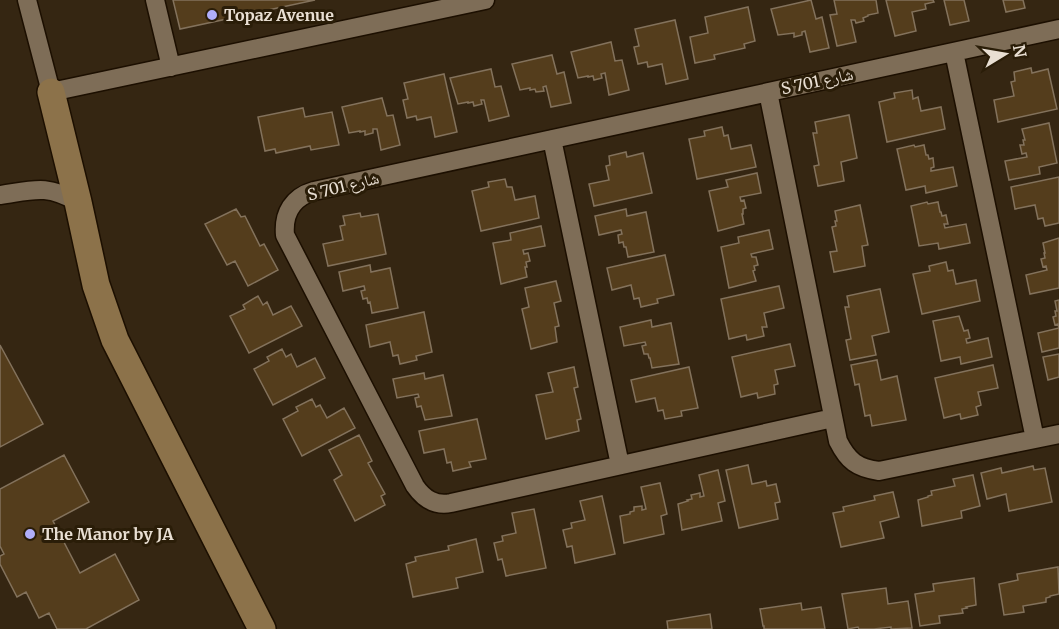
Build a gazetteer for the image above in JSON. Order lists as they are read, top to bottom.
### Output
{
  "streets": {
    "street": ["S 701 شارع"]
  },
  "places": ["Topaz Avenue", "The Manor by JA"],
  "north": "right"
}
